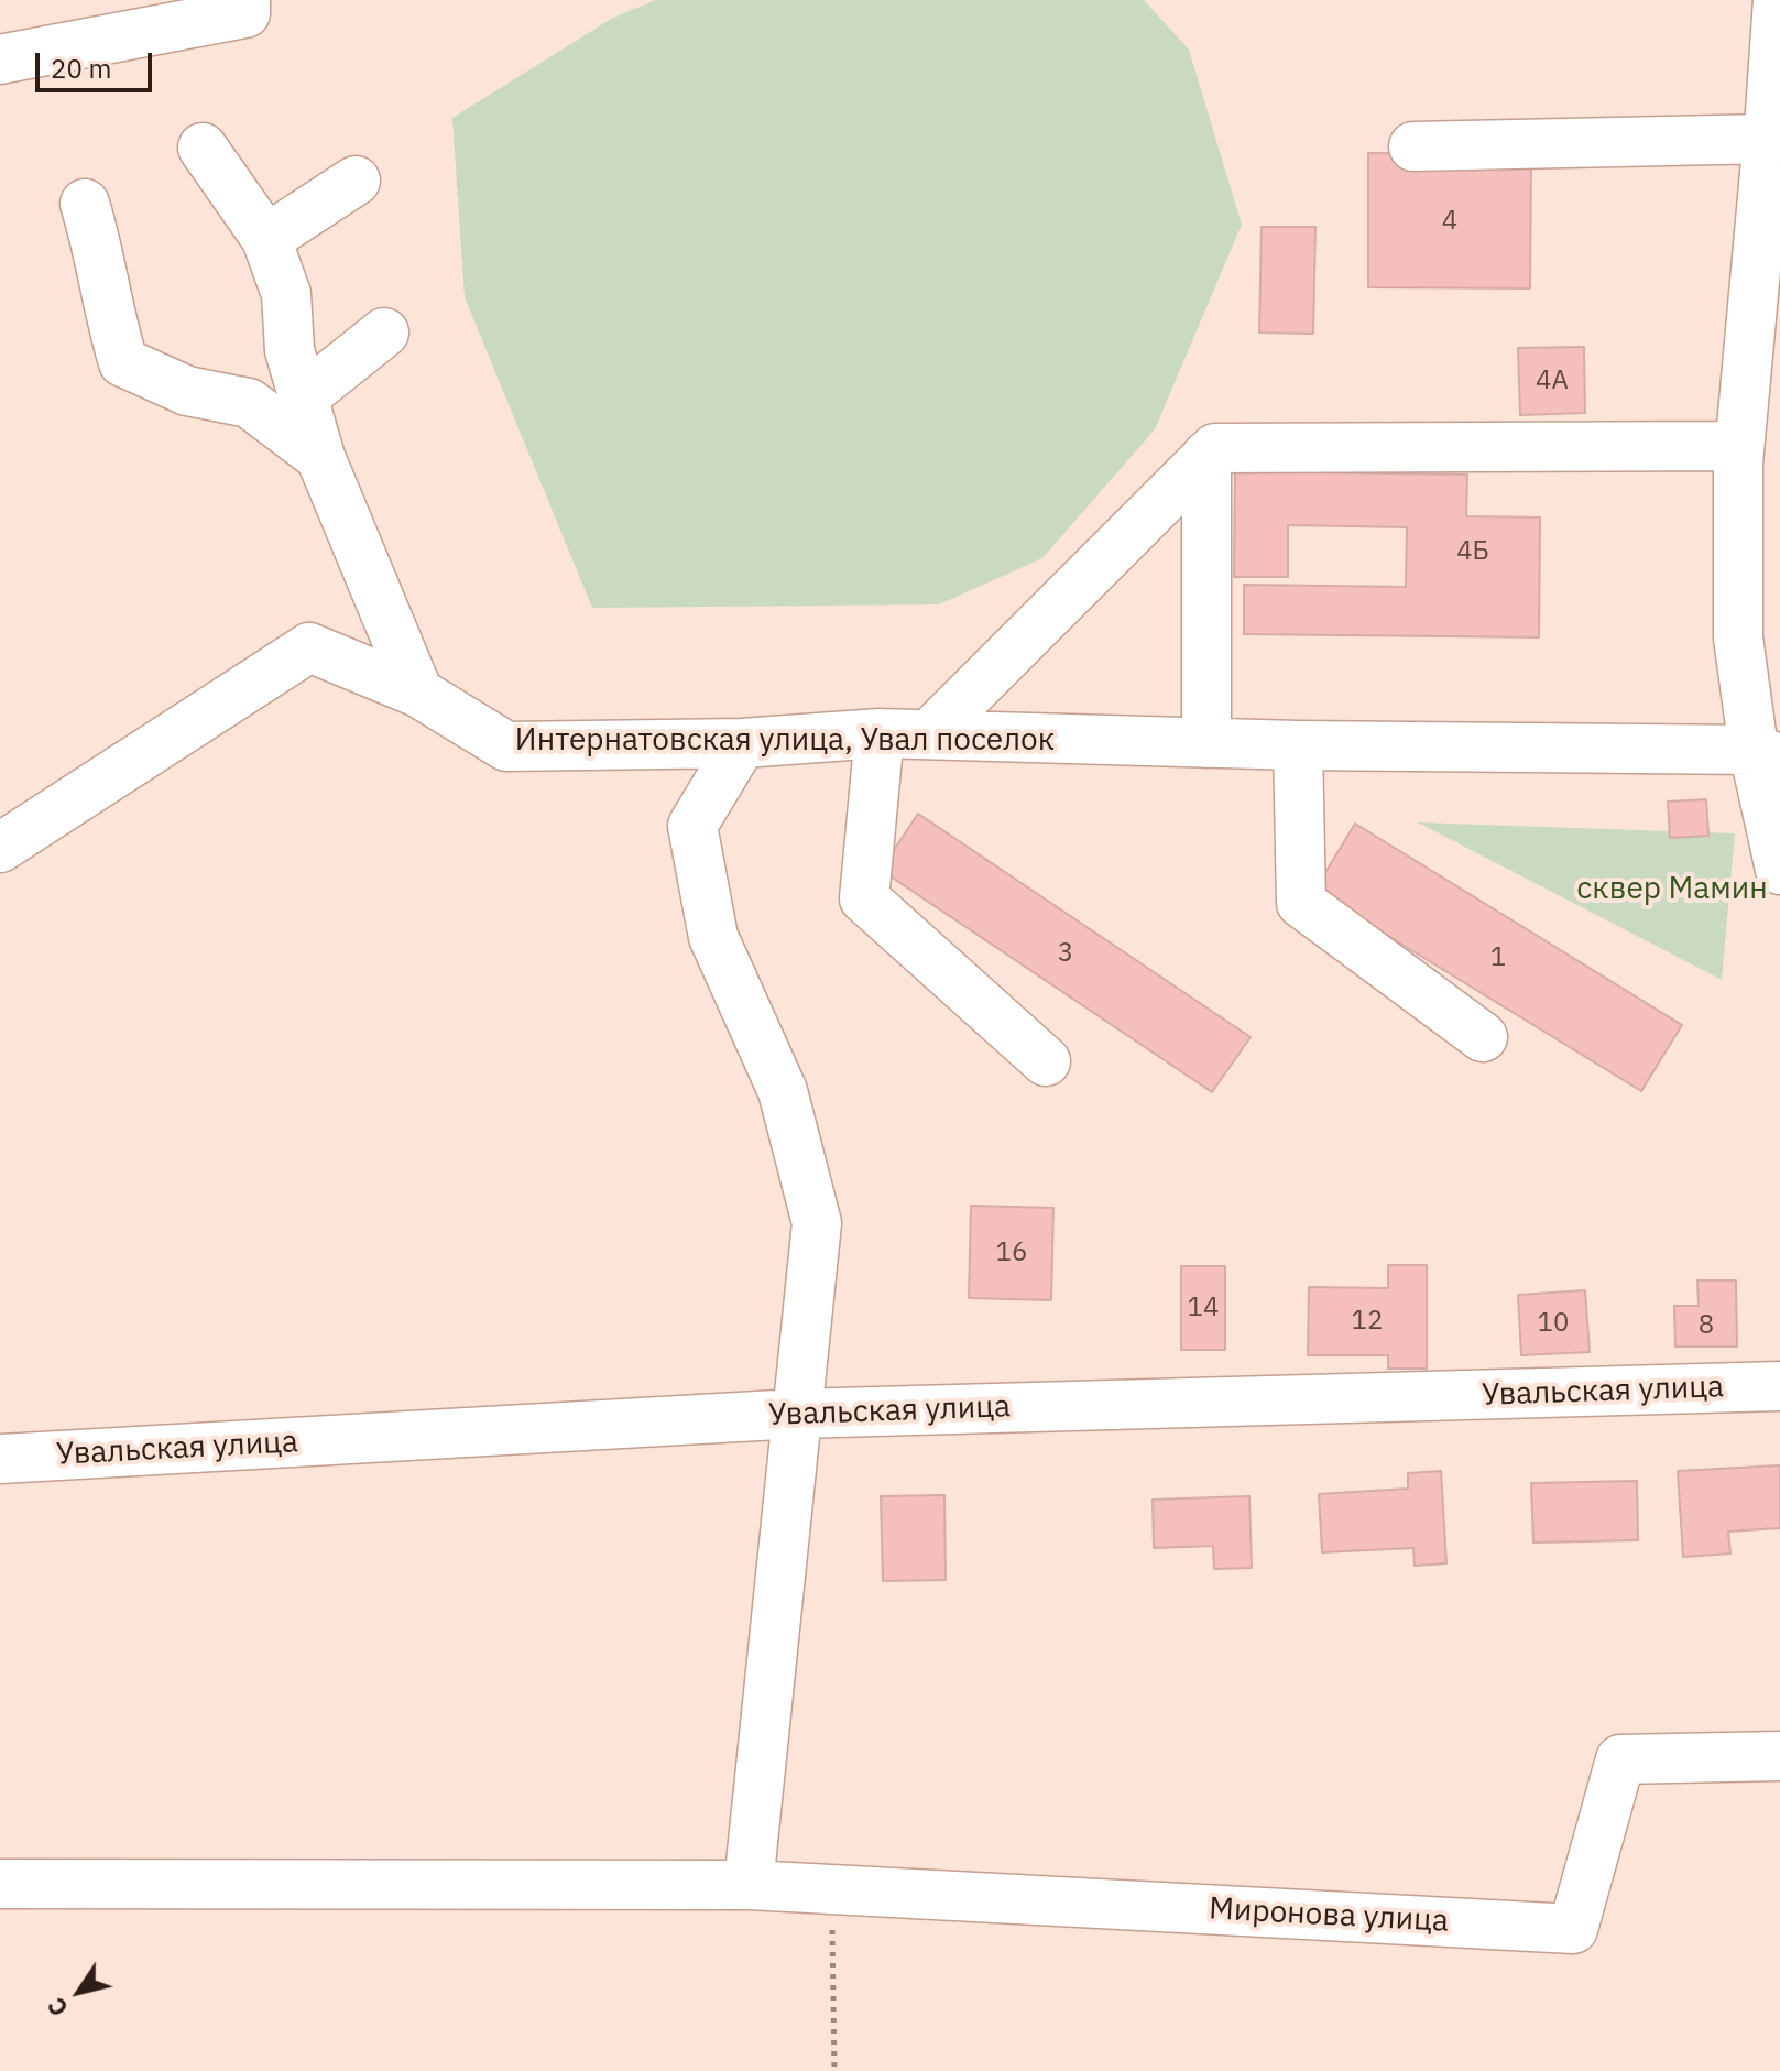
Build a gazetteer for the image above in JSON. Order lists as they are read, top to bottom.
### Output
{
  "streets": {
    "street": ["Интернатовская улица, Увал поселок", "Увальская улица", "Миронова улица"]
  },
  "parks": ["сквер Мамин"],
  "house_numbers": [
    "4",
    "4А",
    "4Б",
    "3",
    "1",
    "16",
    "14",
    "12",
    "10",
    "8"
  ],
  "scale_bar": "20 m",
  "north": "bottom left"
}
